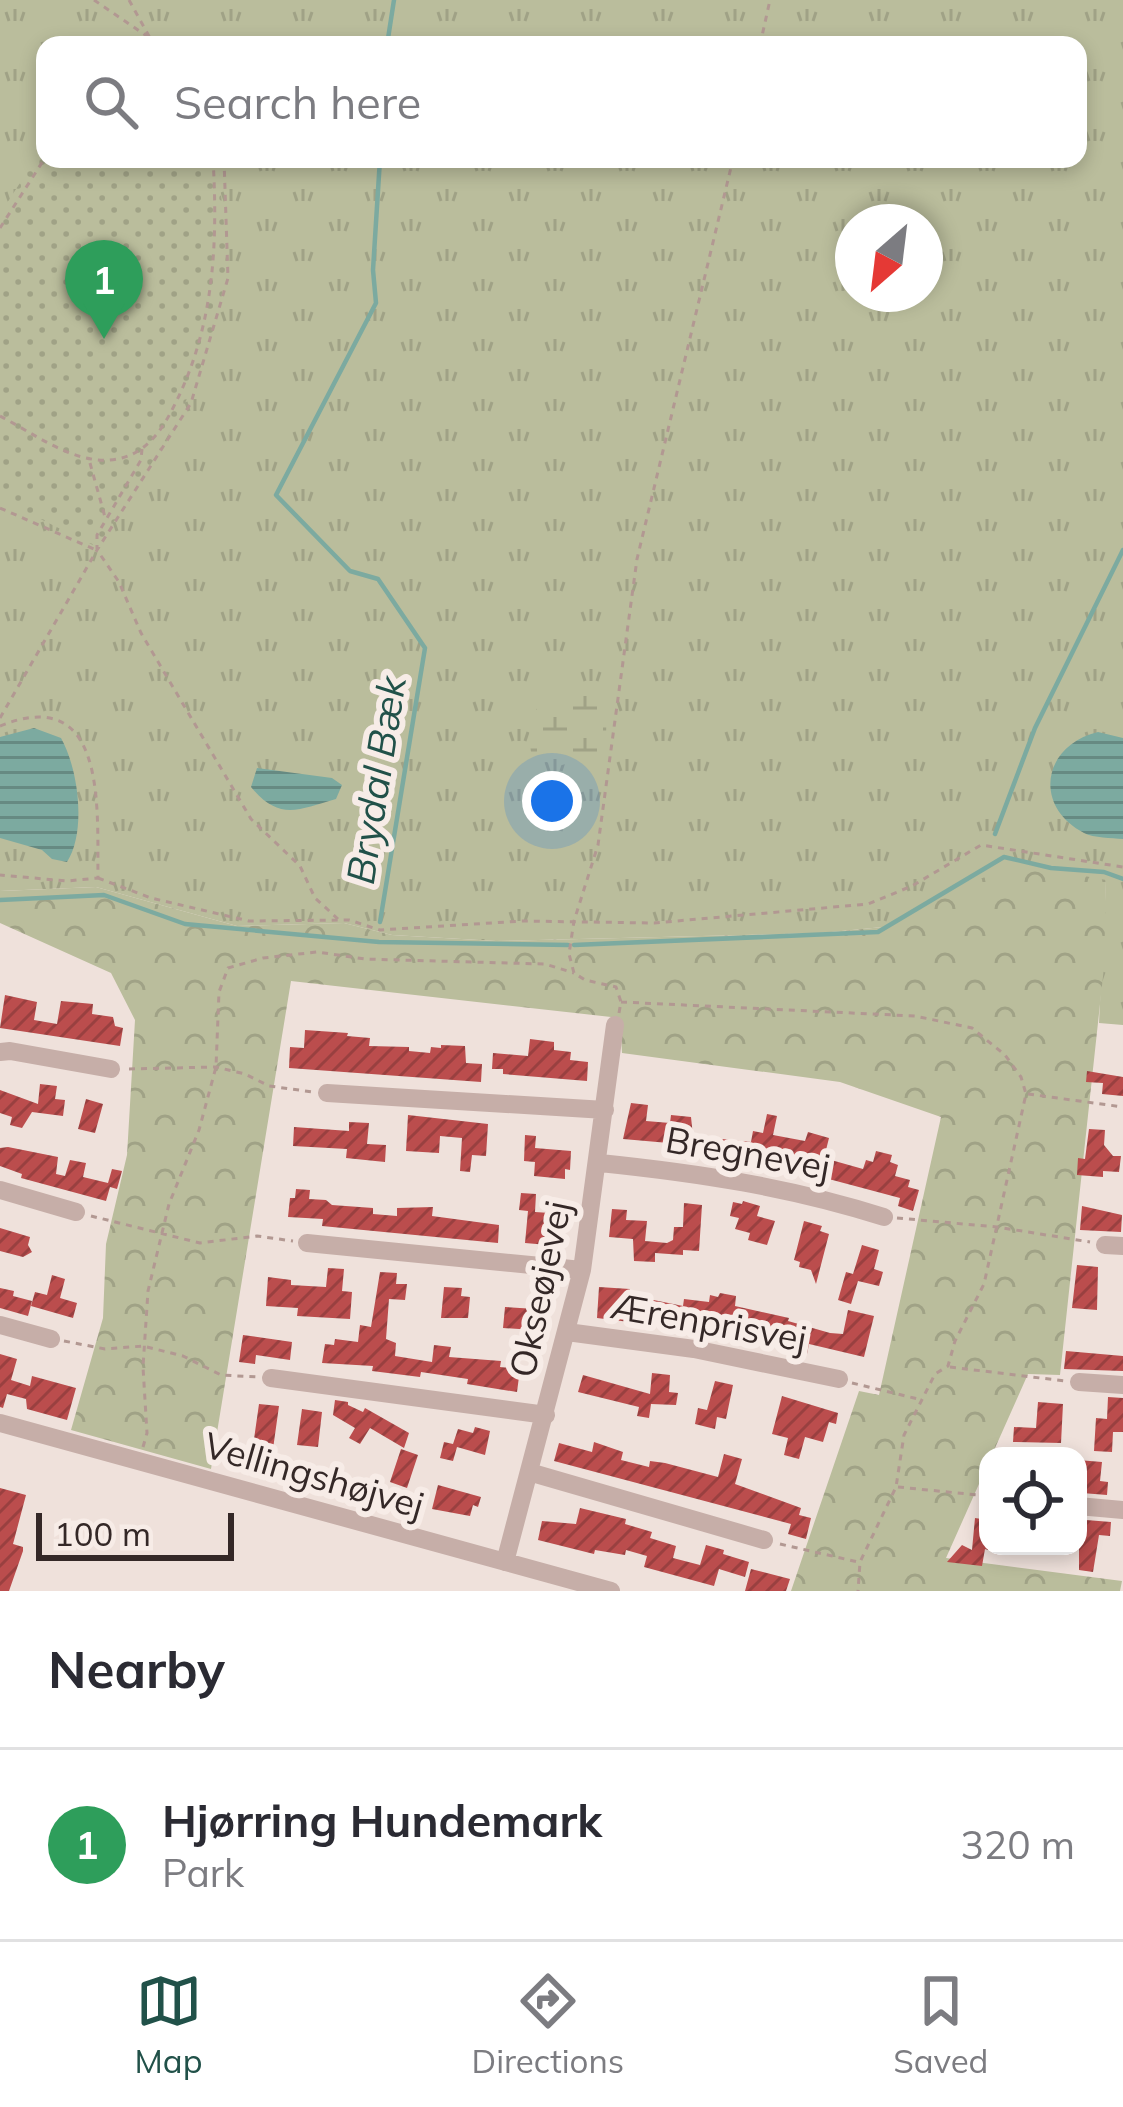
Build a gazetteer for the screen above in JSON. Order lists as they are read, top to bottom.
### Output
{
  "streets": {
    "street": [
      "Bregnevej",
      "Okseøjevej",
      "Ærenprisvej",
      "Vellingshøjvej"
    ]
  },
  "crossings": [
    ["Bregnevej", "Okseøjevej"],
    ["Okseøjevej", "Ærenprisvej"],
    ["Okseøjevej", "Vellingshøjvej"]
  ],
  "water": ["Brydal Bæk"],
  "scale_bar": "100 m",
  "north": "bottom left",
  "page": {
    "search": "Search here",
    "pins": "1",
    "scale": "100 m",
    "heading": "Nearby",
    "list": [
      {
        "mark": "1",
        "name": "Hjørring Hundemark",
        "note": "Park",
        "value": "320 m"
      }
    ],
    "nav": ["Map", "Directions", "Saved"]
  }
}
